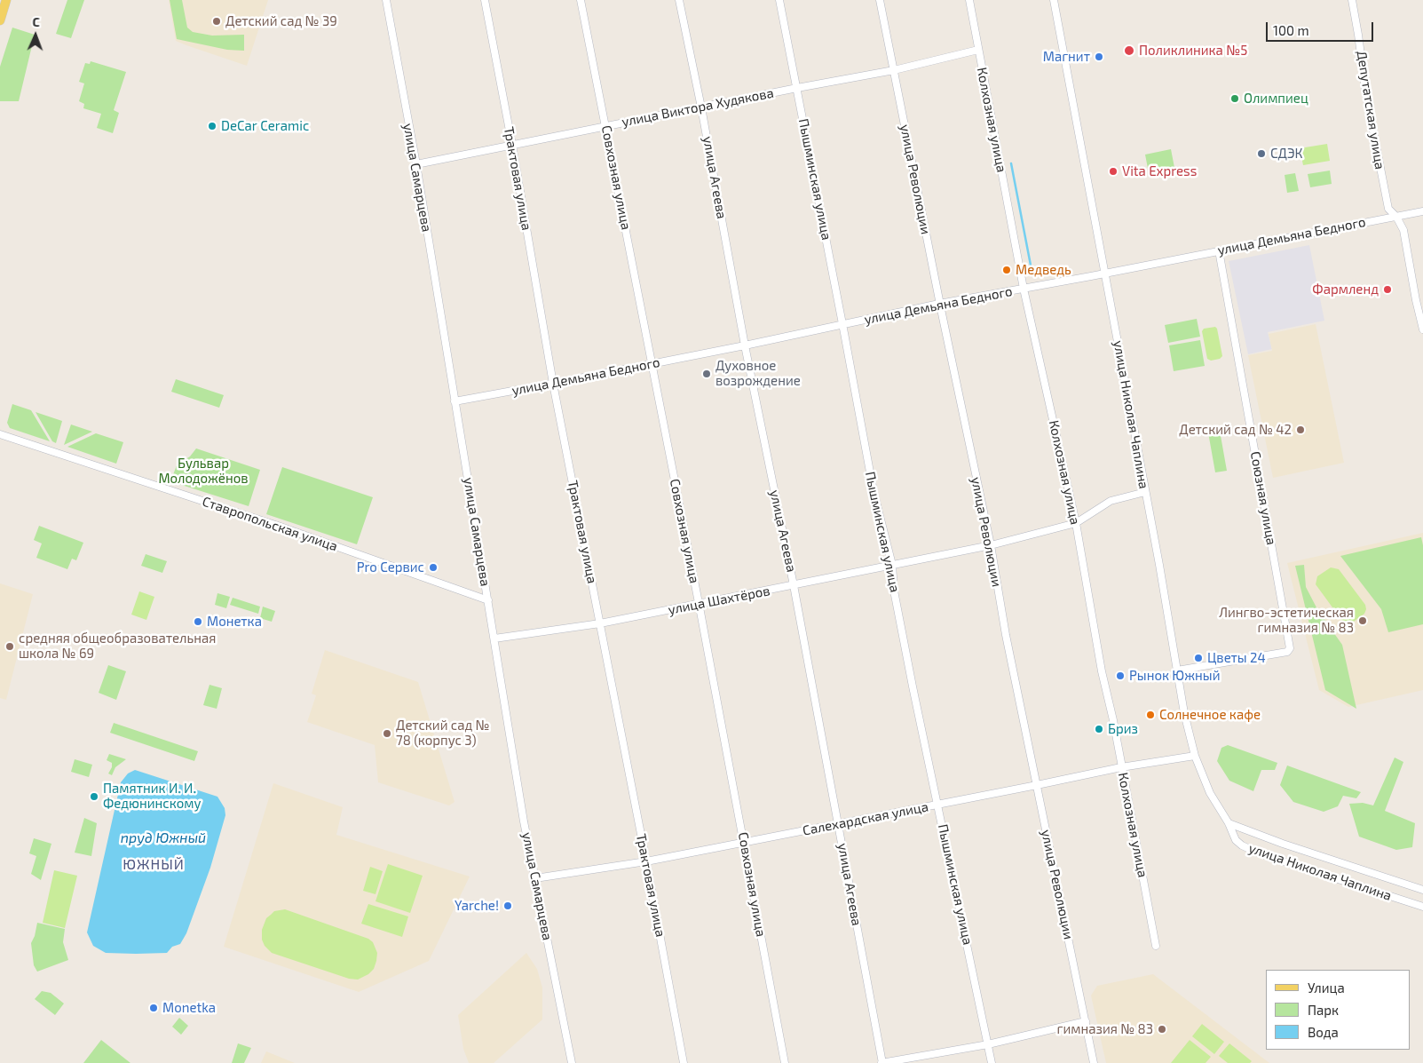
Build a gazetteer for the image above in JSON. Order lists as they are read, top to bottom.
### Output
{
  "streets": {
    "street": [
      "улица Виктора Худякова",
      "Депутатская улица",
      "Колхозная улица",
      "улица Самарцева",
      "Совхозная улица",
      "улица Агеева",
      "Трактовая улица",
      "Пышминская улица",
      "улица Революции",
      "улица Демьяна Бедного",
      "улица Николая Чаплина",
      "Союзная улица",
      "Ставропольская улица",
      "улица Шахтёров",
      "Салехардская улица"
    ]
  },
  "crossings": [
    ["улица Виктора Худякова", "Колхозная улица"],
    ["улица Виктора Худякова", "улица Самарцева"],
    ["улица Виктора Худякова", "Совхозная улица"],
    ["улица Виктора Худякова", "улица Агеева"],
    ["улица Виктора Худякова", "Трактовая улица"],
    ["улица Виктора Худякова", "Пышминская улица"],
    ["улица Виктора Худякова", "улица Революции"],
    ["Депутатская улица", "улица Демьяна Бедного"],
    ["Колхозная улица", "улица Демьяна Бедного"],
    ["Колхозная улица", "улица Шахтёров"],
    ["Колхозная улица", "Салехардская улица"],
    ["улица Самарцева", "улица Демьяна Бедного"],
    ["улица Самарцева", "Ставропольская улица"],
    ["улица Самарцева", "улица Шахтёров"],
    ["улица Самарцева", "Салехардская улица"],
    ["Совхозная улица", "улица Демьяна Бедного"],
    ["Совхозная улица", "улица Шахтёров"],
    ["Совхозная улица", "Салехардская улица"],
    ["улица Агеева", "улица Демьяна Бедного"],
    ["улица Агеева", "улица Шахтёров"],
    ["улица Агеева", "Салехардская улица"],
    ["Трактовая улица", "улица Демьяна Бедного"],
    ["Трактовая улица", "улица Шахтёров"],
    ["Трактовая улица", "Салехардская улица"],
    ["Пышминская улица", "улица Демьяна Бедного"],
    ["Пышминская улица", "улица Шахтёров"],
    ["Пышминская улица", "Салехардская улица"],
    ["улица Революции", "улица Демьяна Бедного"],
    ["улица Революции", "улица Шахтёров"],
    ["улица Революции", "Салехардская улица"],
    ["улица Демьяна Бедного", "улица Николая Чаплина"],
    ["улица Демьяна Бедного", "Союзная улица"],
    ["улица Николая Чаплина", "Союзная улица"],
    ["улица Николая Чаплина", "улица Шахтёров"],
    ["улица Николая Чаплина", "Салехардская улица"]
  ],
  "districts": ["ЮЖНЫЙ"],
  "water": ["пруд Южный"],
  "parks": ["Бульвар Молодожёнов"],
  "places": [
    "Детский сад № 39",
    "Поликлиника №5",
    "Магнит",
    "Олимпиец",
    "DeCar Ceramic",
    "СДЭК",
    "Vita Express",
    "Медведь",
    "Фармленд",
    "Духовное возрождение",
    "Детский сад № 42",
    "Pro Сервис",
    "Лингво-эстетическая гимназия № 83",
    "Монетка",
    "средняя общеобразовательная школа № 69",
    "Цветы 24",
    "Рынок Южный",
    "Солнечное кафе",
    "Бриз",
    "Детский сад № 78 (корпус 3)",
    "Памятник И. И. Федюнинскому",
    "Yarche!",
    "Monetka",
    "гимназия № 83"
  ],
  "legend": ["Улица", "Парк", "Вода"],
  "scale_bar": "100 m",
  "north": "top"
}
